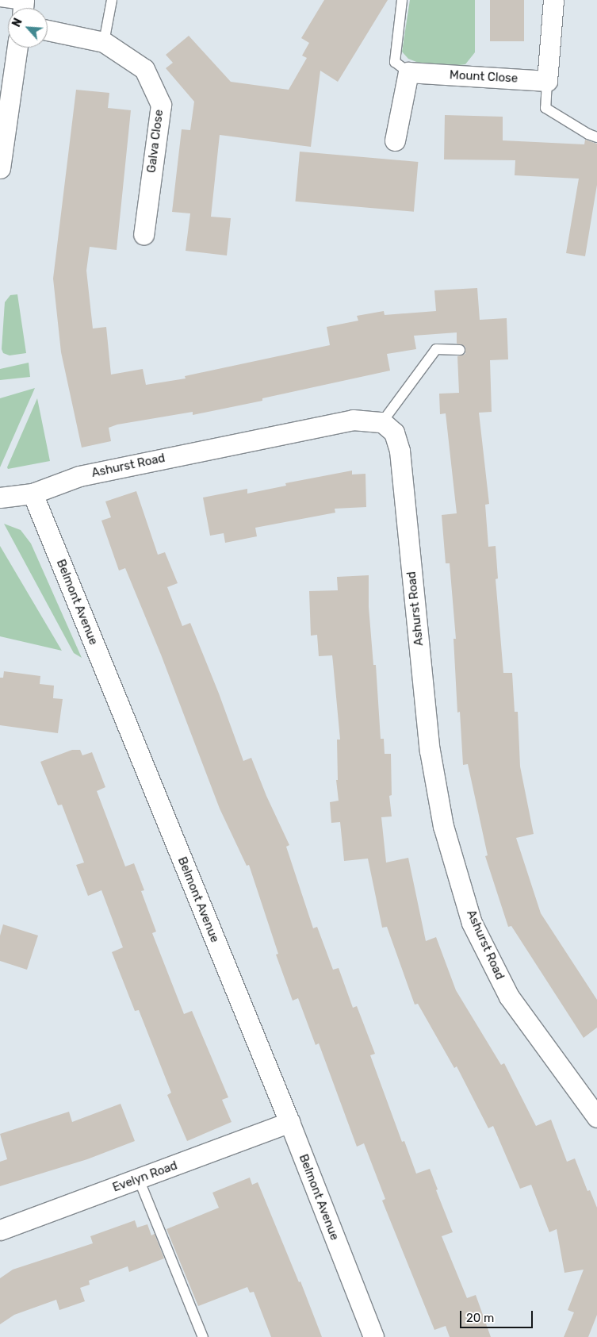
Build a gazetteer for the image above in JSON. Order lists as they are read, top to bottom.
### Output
{
  "streets": {
    "street": [
      "Mount Close",
      "Galva Close",
      "Ashurst Road",
      "Belmont Avenue",
      "Evelyn Road"
    ]
  },
  "crossings": [
    ["Ashurst Road", "Belmont Avenue"],
    ["Belmont Avenue", "Evelyn Road"]
  ],
  "scale_bar": "20 m",
  "north": "top left"
}
